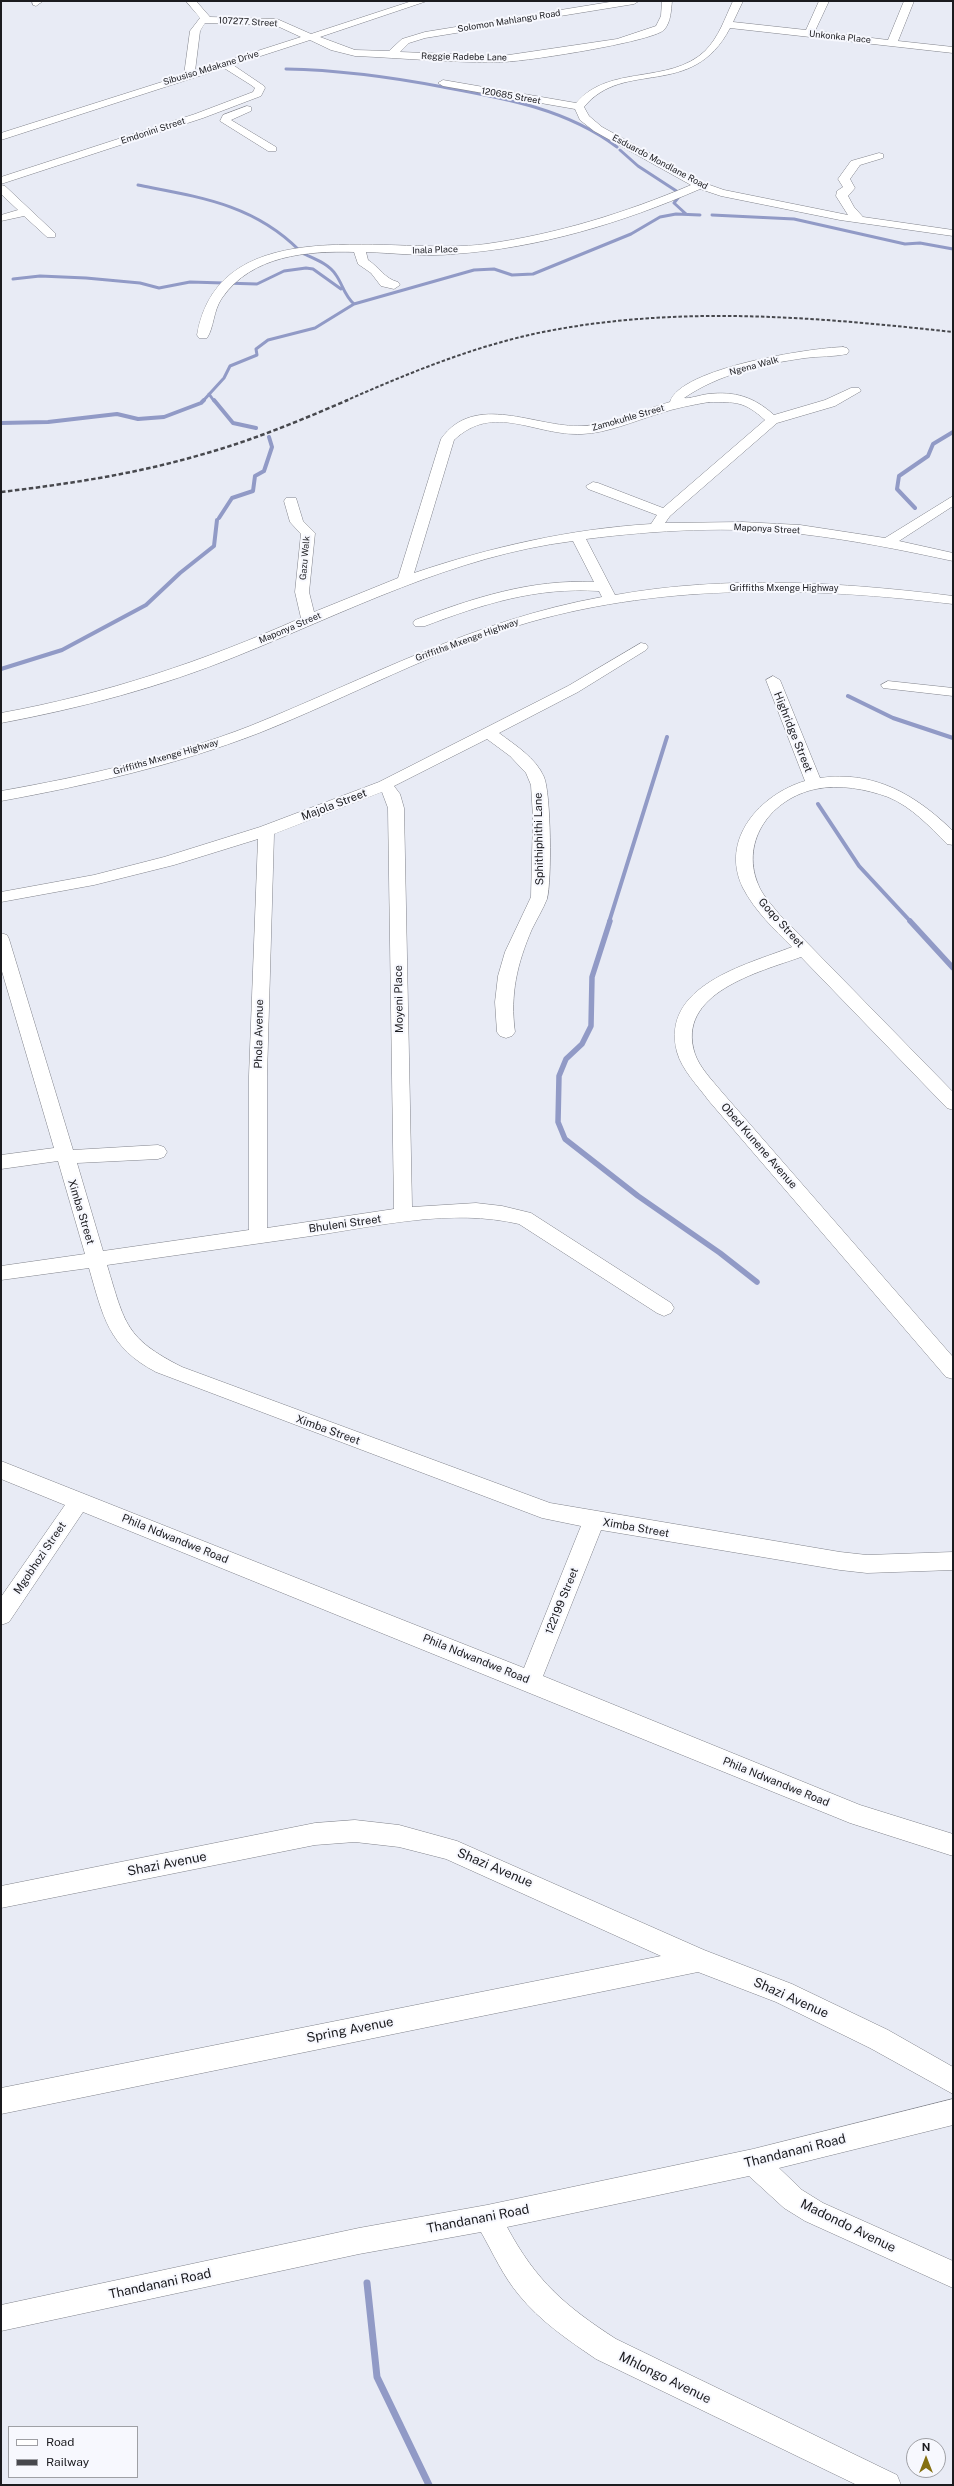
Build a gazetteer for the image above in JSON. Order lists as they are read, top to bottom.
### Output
{
  "streets": {
    "street": [
      "Solomon Mahlangu Road",
      "107277 Street",
      "Unkonka Place",
      "Reggie Radebe Lane",
      "Sibusiso Mdakane Drive",
      "120685 Street",
      "Emdonini Street",
      "Esduardo Mondlane Road",
      "Inala Place",
      "Ngena Walk",
      "Zamokuhle Street",
      "Maponya Street",
      "Gazu Walk",
      "Griffiths Mxenge Highway",
      "Highridge Street",
      "Majola Street",
      "Sphithiphithi Lane",
      "Goqo Street",
      "Moyeni Place",
      "Phola Avenue",
      "Obed Kunene Avenue",
      "Ximba Street",
      "Bhuleni Street",
      "Phila Ndwandwe Road",
      "Mgobhozi Street",
      "122199 Street",
      "Shazi Avenue",
      "Spring Avenue",
      "Thandanani Road",
      "Madondo Avenue",
      "Mhlongo Avenue"
    ]
  },
  "crossings": [
    ["Solomon Mahlangu Road", "Reggie Radebe Lane"],
    ["107277 Street", "Reggie Radebe Lane"],
    ["107277 Street", "Sibusiso Mdakane Drive"],
    ["Reggie Radebe Lane", "Sibusiso Mdakane Drive"],
    ["120685 Street", "Esduardo Mondlane Road"],
    ["Esduardo Mondlane Road", "Inala Place"],
    ["Ngena Walk", "Zamokuhle Street"],
    ["Zamokuhle Street", "Maponya Street"],
    ["Maponya Street", "Gazu Walk"],
    ["Highridge Street", "Goqo Street"],
    ["Majola Street", "Sphithiphithi Lane"],
    ["Majola Street", "Moyeni Place"],
    ["Majola Street", "Phola Avenue"],
    ["Goqo Street", "Obed Kunene Avenue"],
    ["Moyeni Place", "Bhuleni Street"],
    ["Phola Avenue", "Bhuleni Street"],
    ["Ximba Street", "Bhuleni Street"],
    ["Ximba Street", "122199 Street"],
    ["Phila Ndwandwe Road", "Mgobhozi Street"],
    ["Phila Ndwandwe Road", "122199 Street"],
    ["Shazi Avenue", "Spring Avenue"],
    ["Thandanani Road", "Madondo Avenue"],
    ["Thandanani Road", "Mhlongo Avenue"]
  ],
  "legend": ["Road", "Railway"],
  "north": "top"
}
